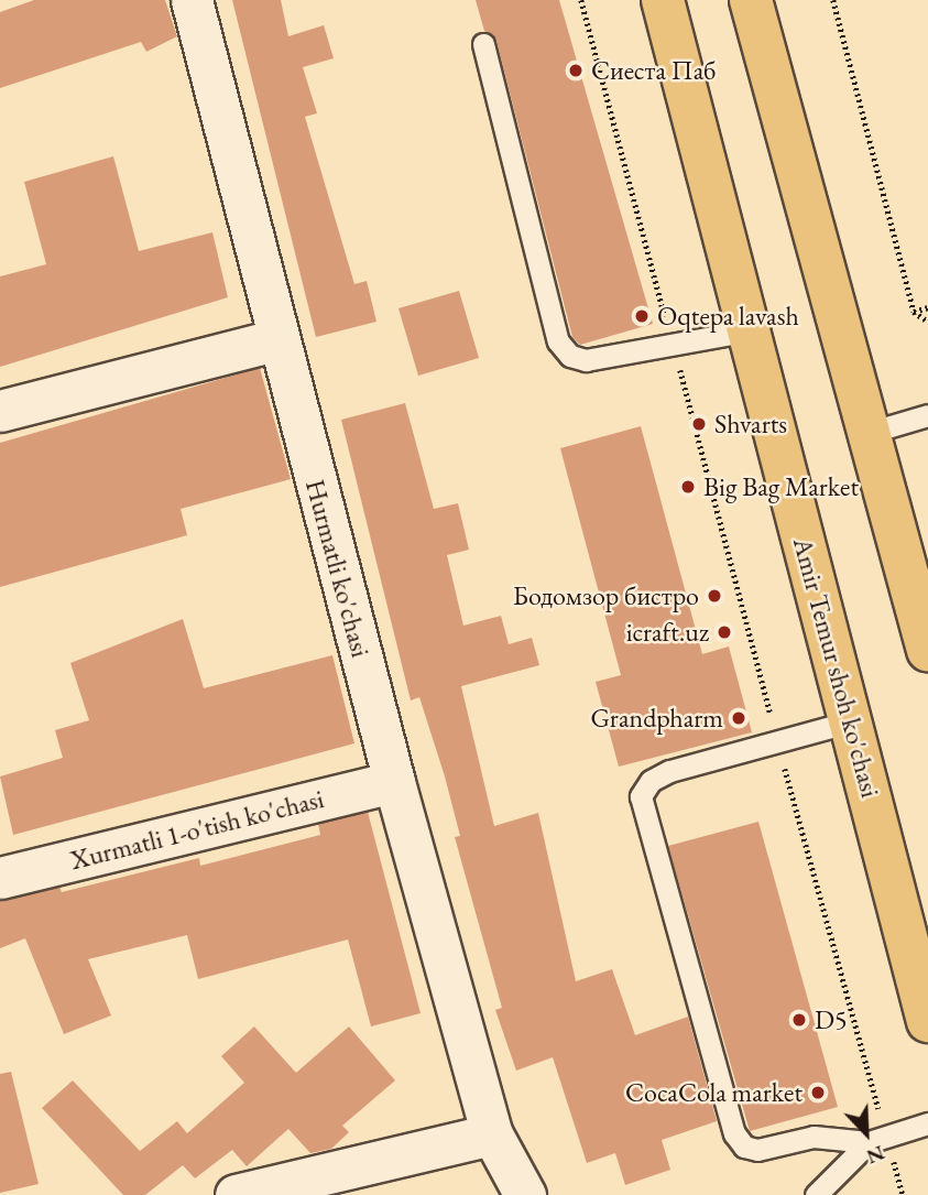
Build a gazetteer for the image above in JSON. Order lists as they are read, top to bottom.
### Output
{
  "streets": {
    "main road": ["Amir Temur shoh ko'chasi"],
    "street": ["Hurmatli ko'chasi", "Xurmatli 1-o'tish ko'chasi"]
  },
  "crossings": [
    ["Hurmatli ko'chasi", "Xurmatli 1-o'tish ko'chasi"]
  ],
  "places": [
    "Сиеста Паб",
    "Oqtepa lavash",
    "Shvarts",
    "Big Bag Market",
    "Бодомзор бистро",
    "icraft.uz",
    "Grandpharm",
    "D5",
    "CocaCola market"
  ],
  "north": "bottom right"
}
